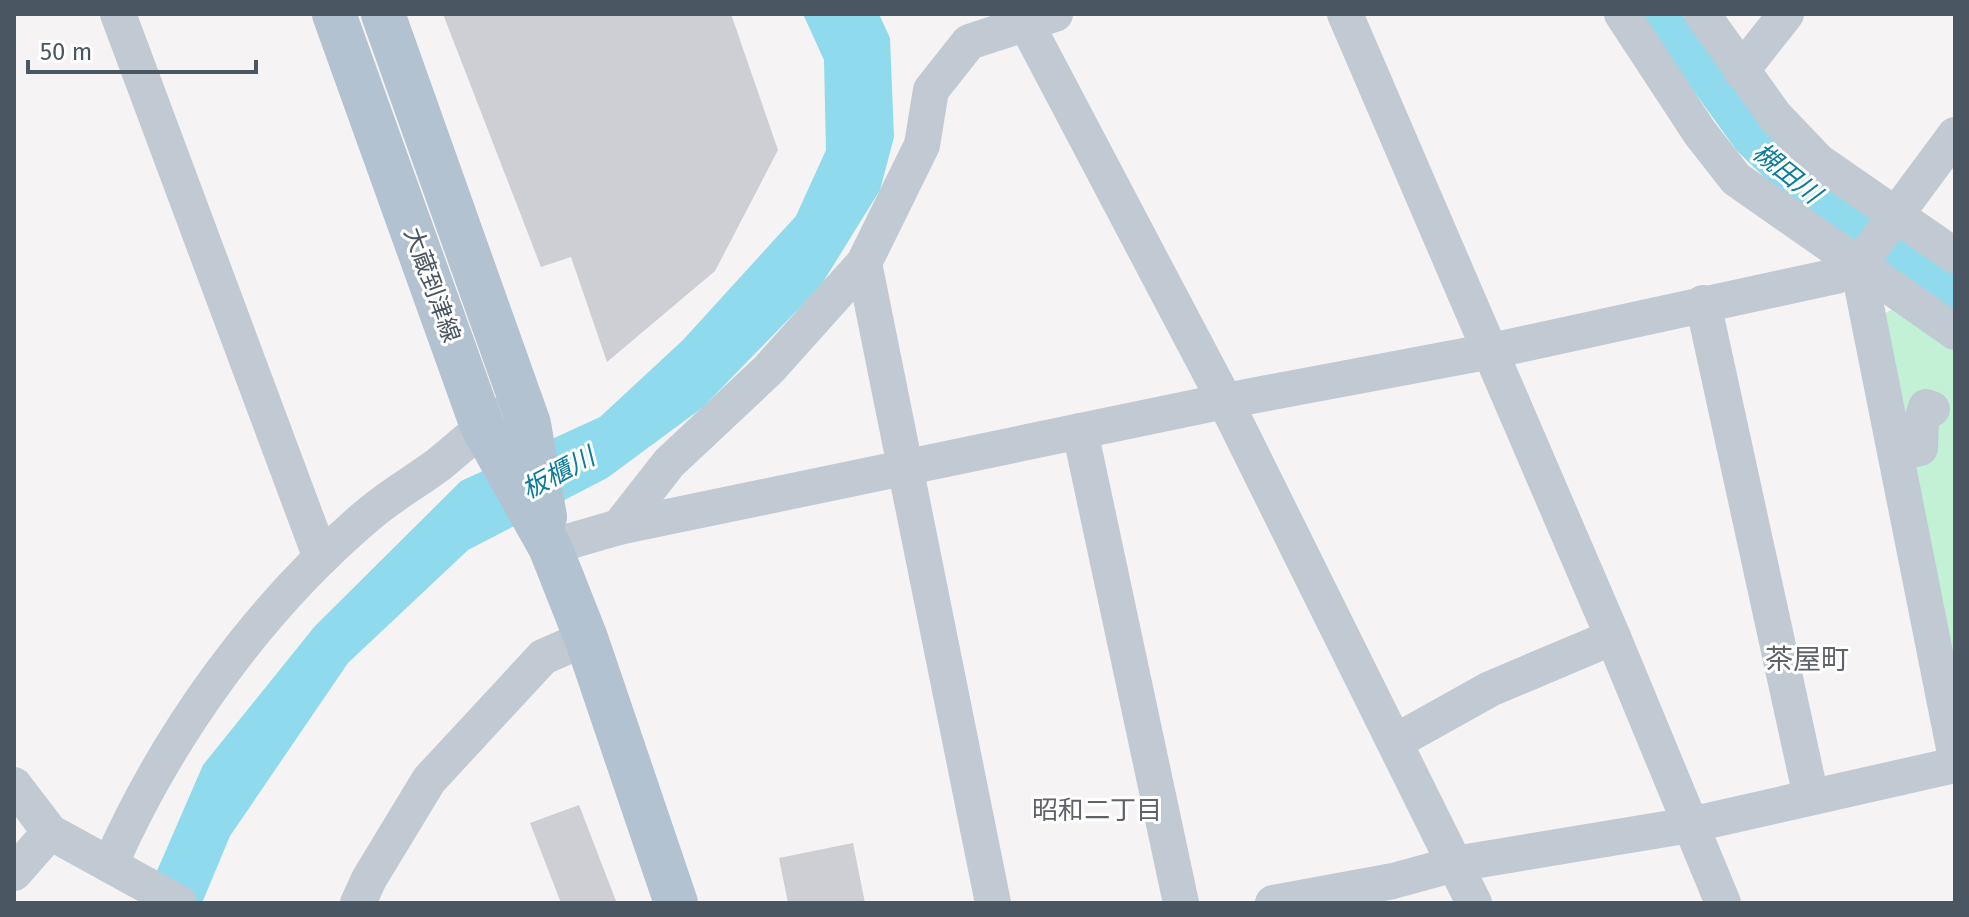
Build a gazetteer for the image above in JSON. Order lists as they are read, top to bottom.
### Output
{
  "streets": {
    "main road": ["大蔵到津線"]
  },
  "districts": ["茶屋町", "昭和二丁目"],
  "water": ["槻田川", "板櫃川"],
  "scale_bar": "50 m"
}
